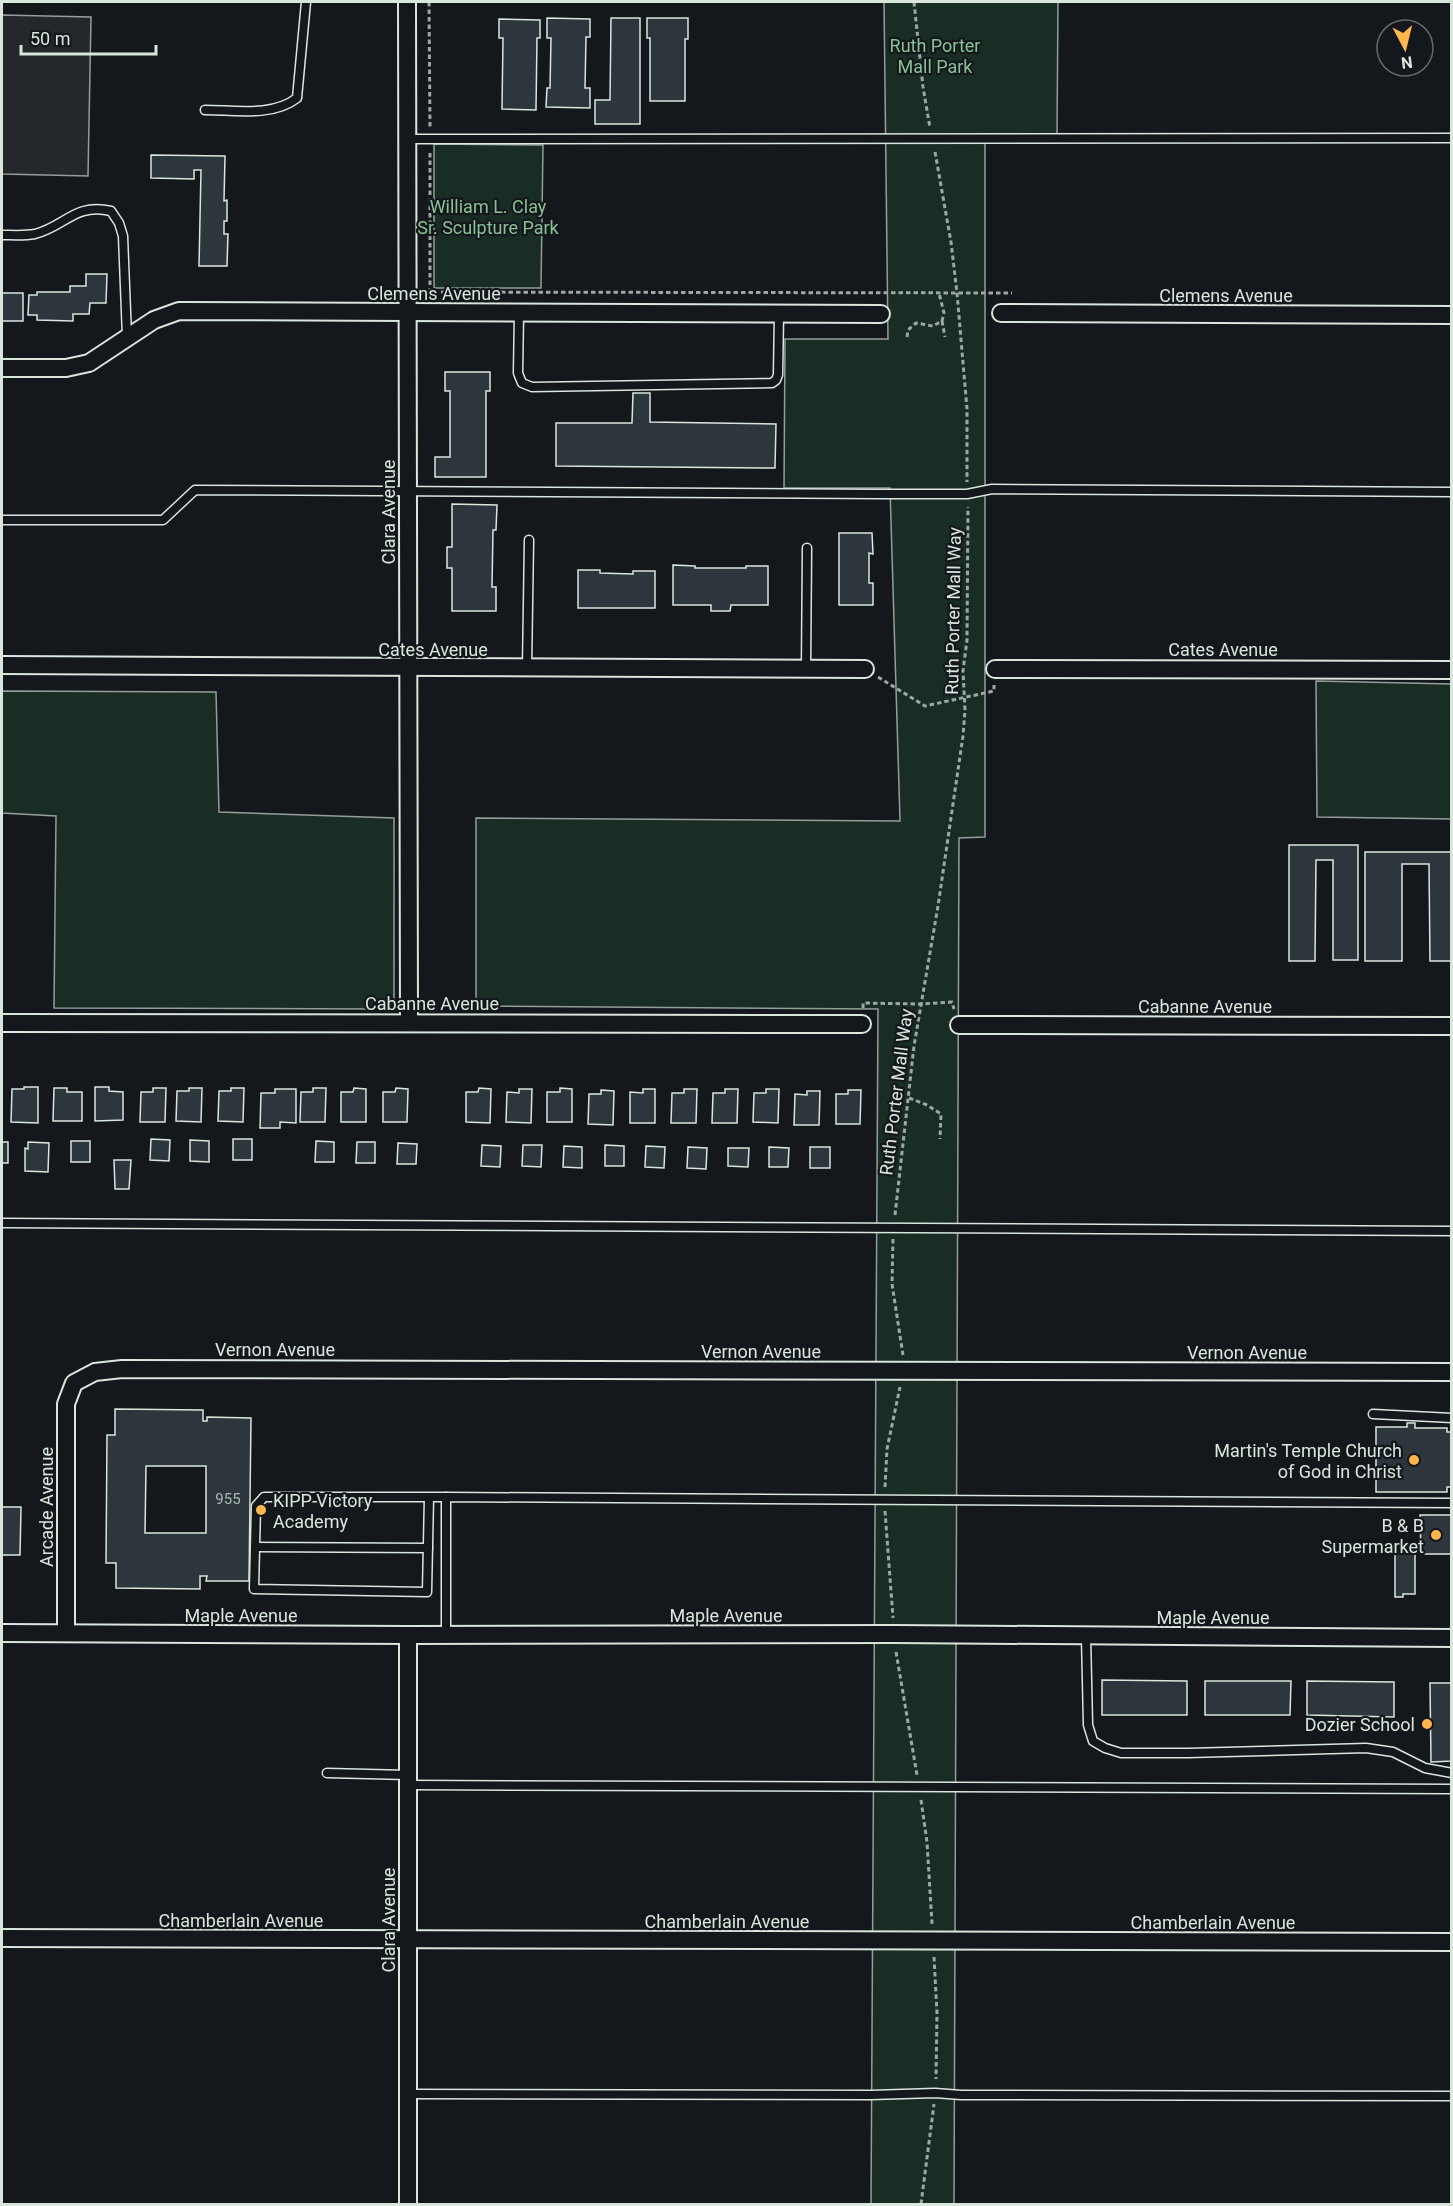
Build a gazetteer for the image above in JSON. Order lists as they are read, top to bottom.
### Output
{
  "streets": {
    "street": [
      "Clemens Avenue",
      "Clara Avenue",
      "Cates Avenue",
      "Cabanne Avenue",
      "Vernon Avenue",
      "Arcade Avenue",
      "Maple Avenue",
      "Chamberlain Avenue"
    ],
    "path": ["Ruth Porter Mall Way"]
  },
  "crossings": [
    ["Clemens Avenue", "Clara Avenue"],
    ["Clara Avenue", "Cates Avenue"],
    ["Clara Avenue", "Cabanne Avenue"],
    ["Clara Avenue", "Maple Avenue"],
    ["Clara Avenue", "Chamberlain Avenue"],
    ["Vernon Avenue", "Arcade Avenue"],
    ["Arcade Avenue", "Maple Avenue"]
  ],
  "parks": ["Ruth Porter Mall Park", "William L. Clay Sr. Sculpture Park"],
  "places": [
    "Martin's Temple Church of God in Christ",
    "KIPP Victory Academy",
    "B & B Supermarket",
    "Dozier School"
  ],
  "house_numbers": ["955"],
  "scale_bar": "50 m",
  "north": "bottom"
}
